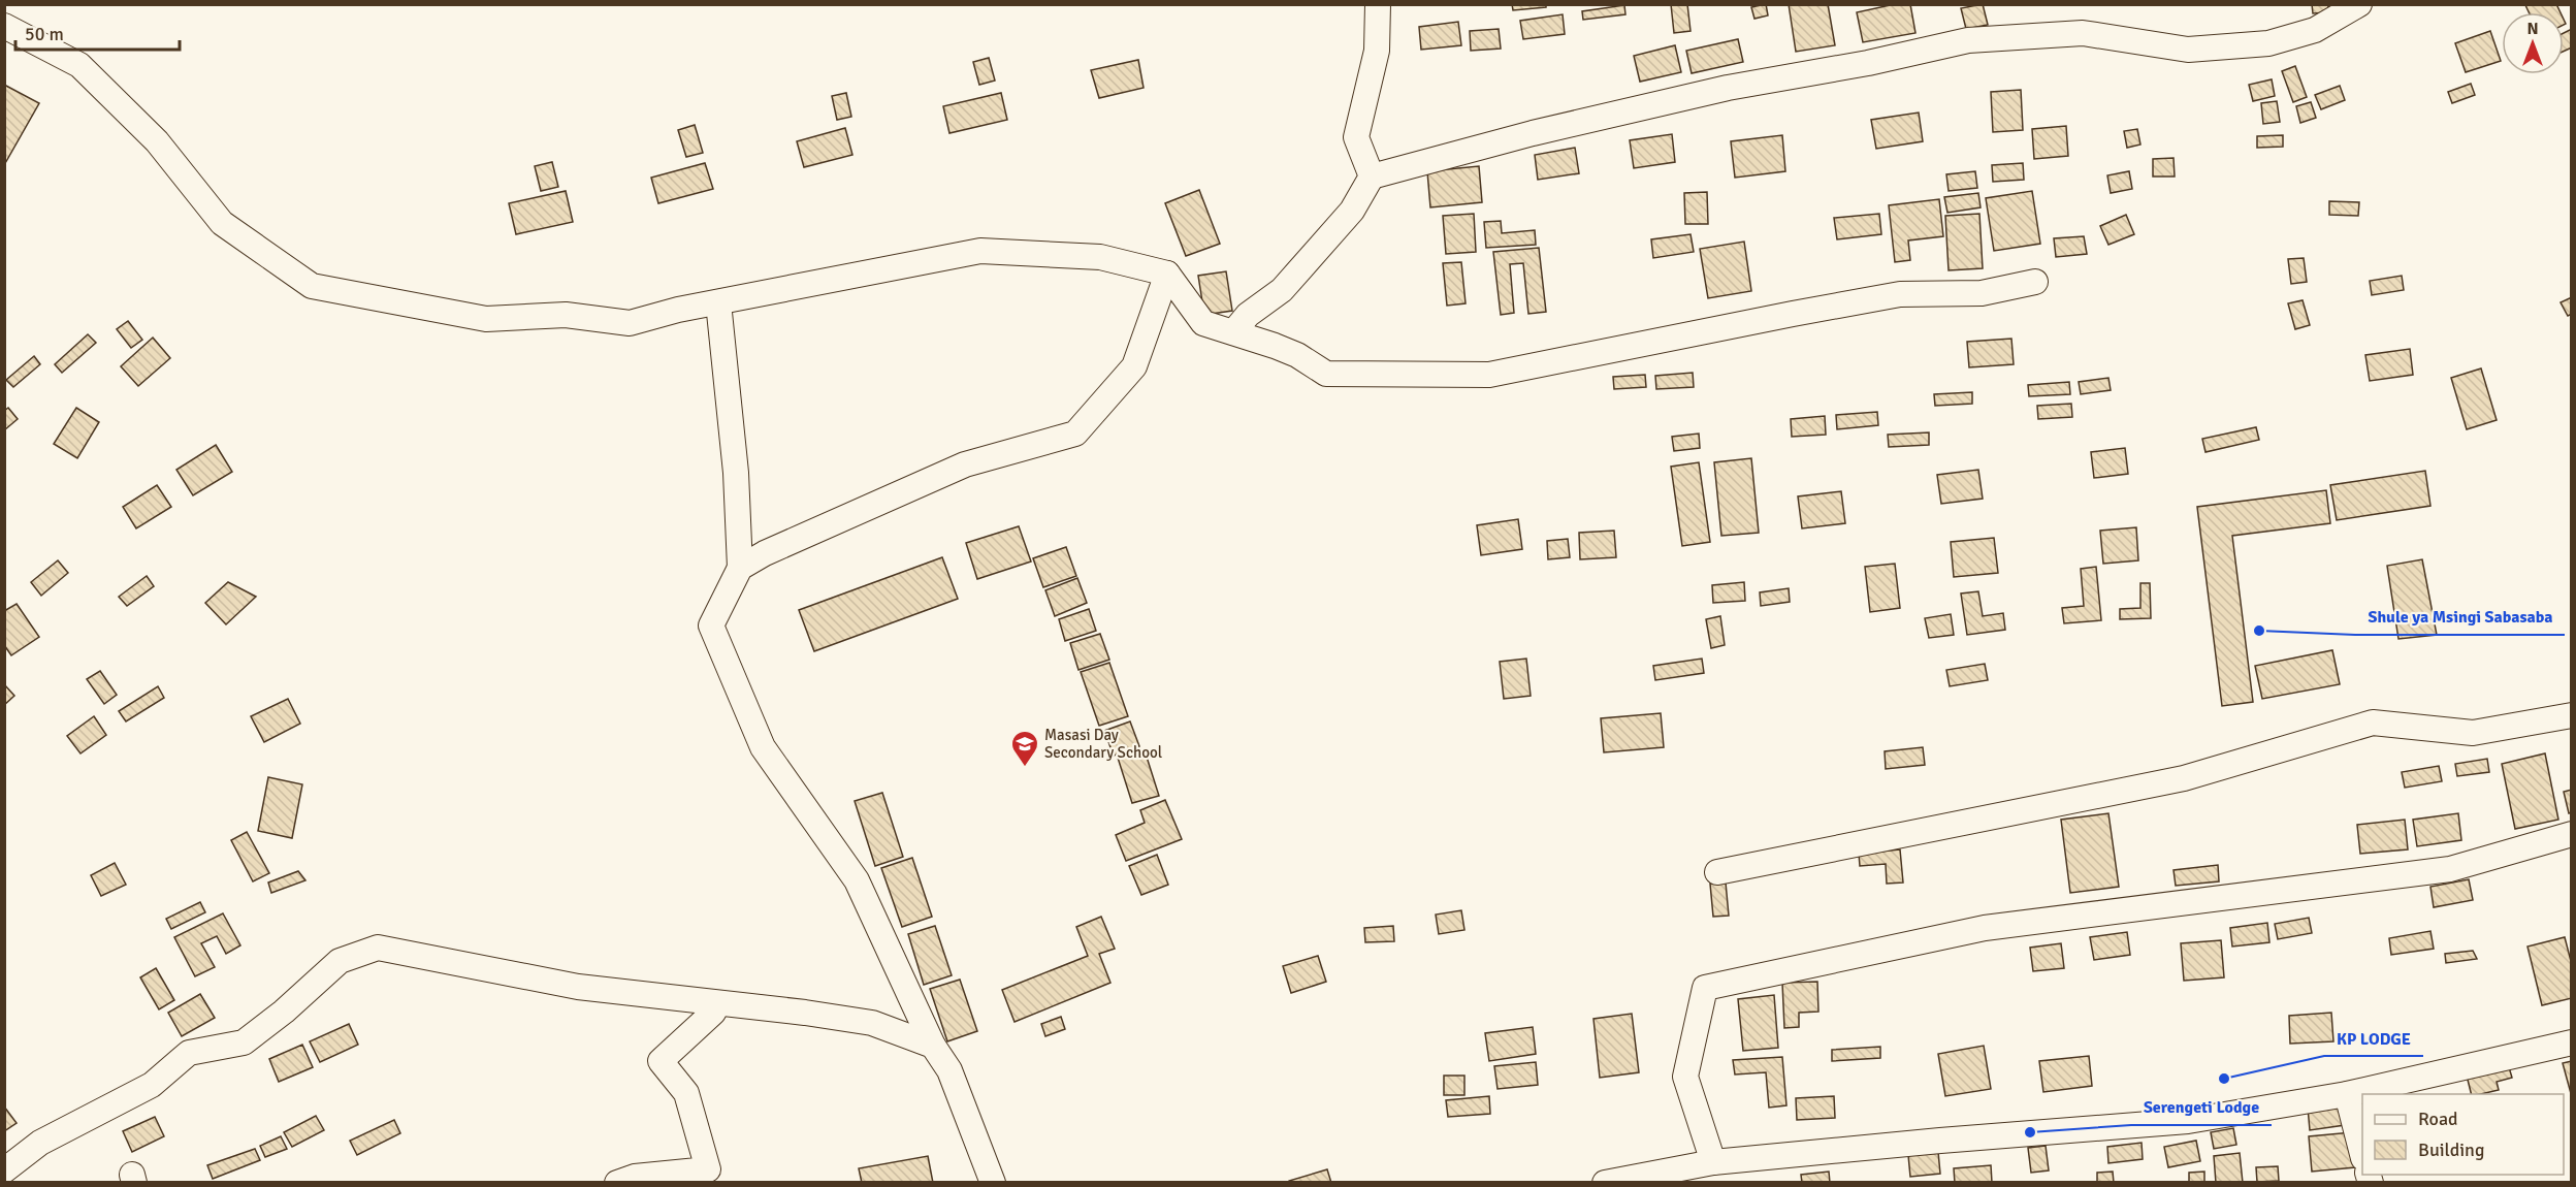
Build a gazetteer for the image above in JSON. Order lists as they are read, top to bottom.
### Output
{
  "places": {
    "other": ["Shule ya Msingi Sabasaba", "KP LODGE", "Serengeti Lodge"],
    "school or university": ["Masasi Day Secondary School"]
  },
  "legend": ["Road", "Building"],
  "scale_bar": "50 m",
  "north": "top"
}
